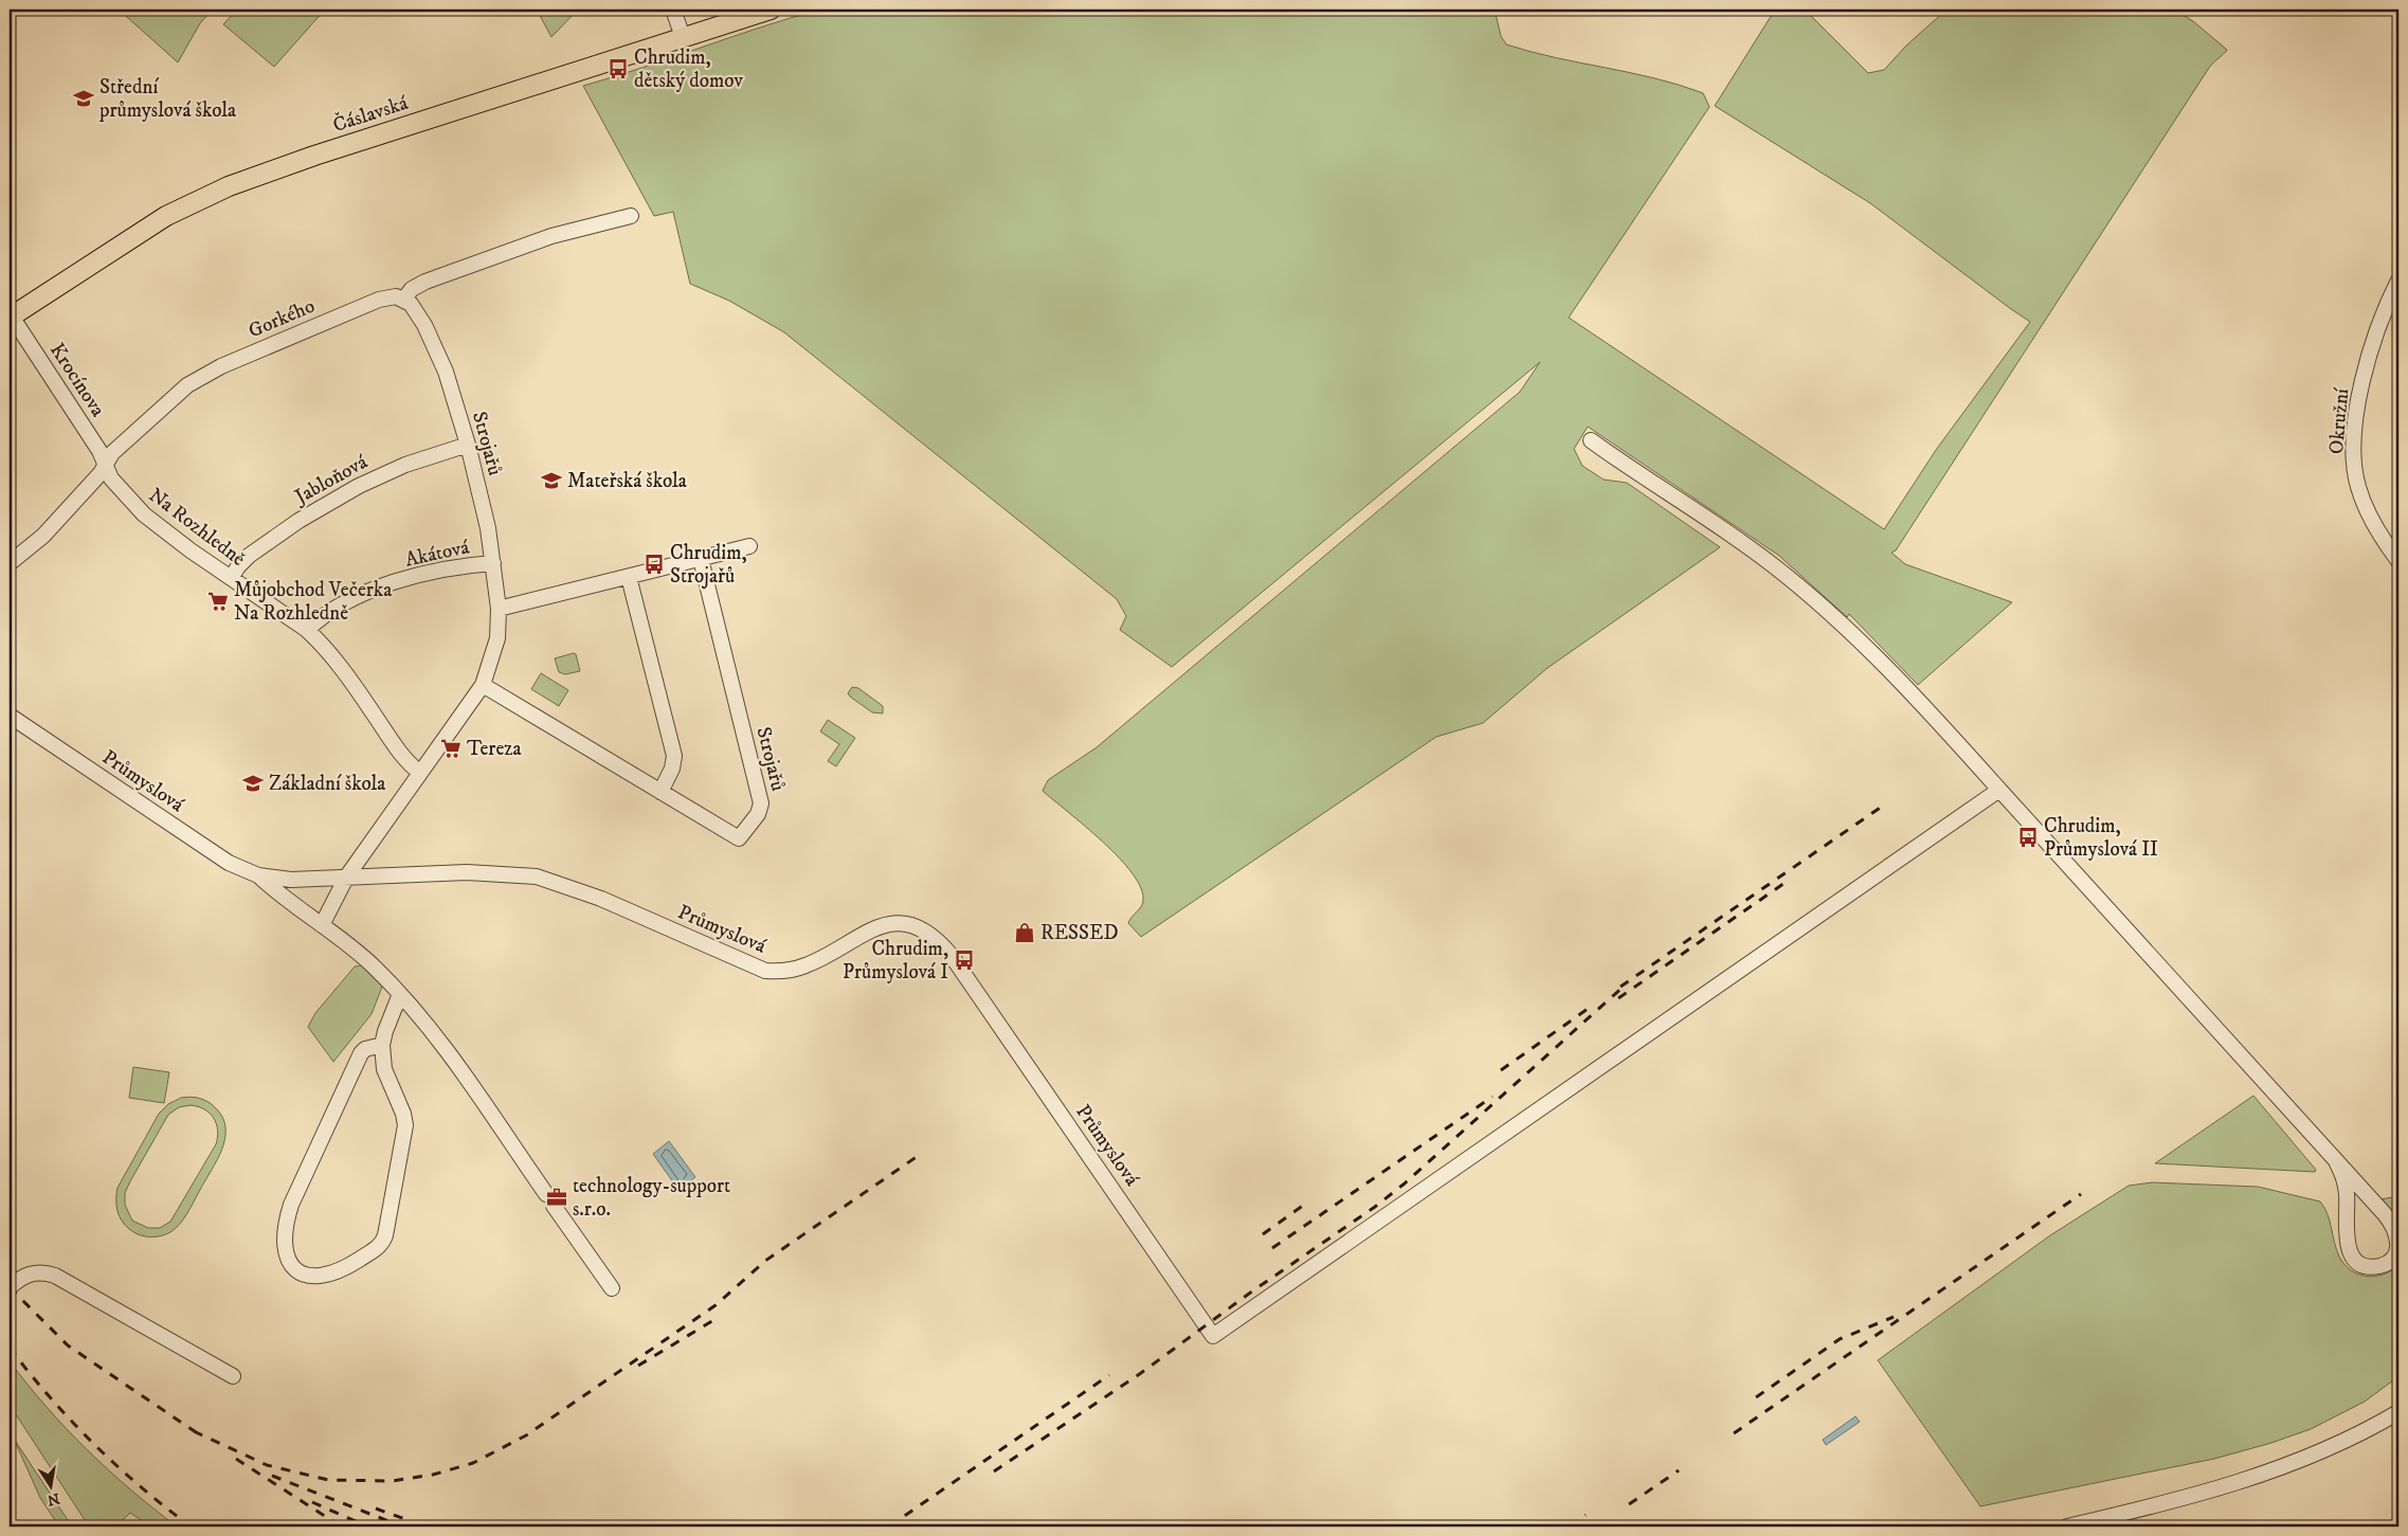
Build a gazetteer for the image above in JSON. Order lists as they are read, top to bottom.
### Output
{
  "streets": {
    "main road": ["Čáslavská"],
    "street": [
      "Gorkého",
      "Krocínova",
      "Okružní",
      "Strojařů",
      "Jabloňová",
      "Na Rozhledně",
      "Akátová",
      "Průmyslová"
    ]
  },
  "crossings": [
    ["Čáslavská", "Krocínova"],
    ["Gorkého", "Krocínova"],
    ["Gorkého", "Strojařů"],
    ["Gorkého", "Na Rozhledně"],
    ["Krocínova", "Na Rozhledně"],
    ["Strojařů", "Jabloňová"],
    ["Strojařů", "Na Rozhledně"],
    ["Strojařů", "Akátová"],
    ["Strojařů", "Průmyslová"],
    ["Jabloňová", "Na Rozhledně"],
    ["Na Rozhledně", "Akátová"]
  ],
  "places": {
    "bus stop": [
      "Chrudim, dětský domov",
      "Chrudim, Strojařů",
      "Chrudim, Průmyslová II",
      "Chrudim, Průmyslová I"
    ],
    "school or university": ["Střední průmyslová škola", "Mateřská škola", "Základní škola"],
    "supermarket": ["Můjobchod Večerka Na Rozhledně", "Tereza"],
    "shop": ["RESSED"],
    "office": ["technology-support s.r.o."]
  },
  "north": "bottom"
}
